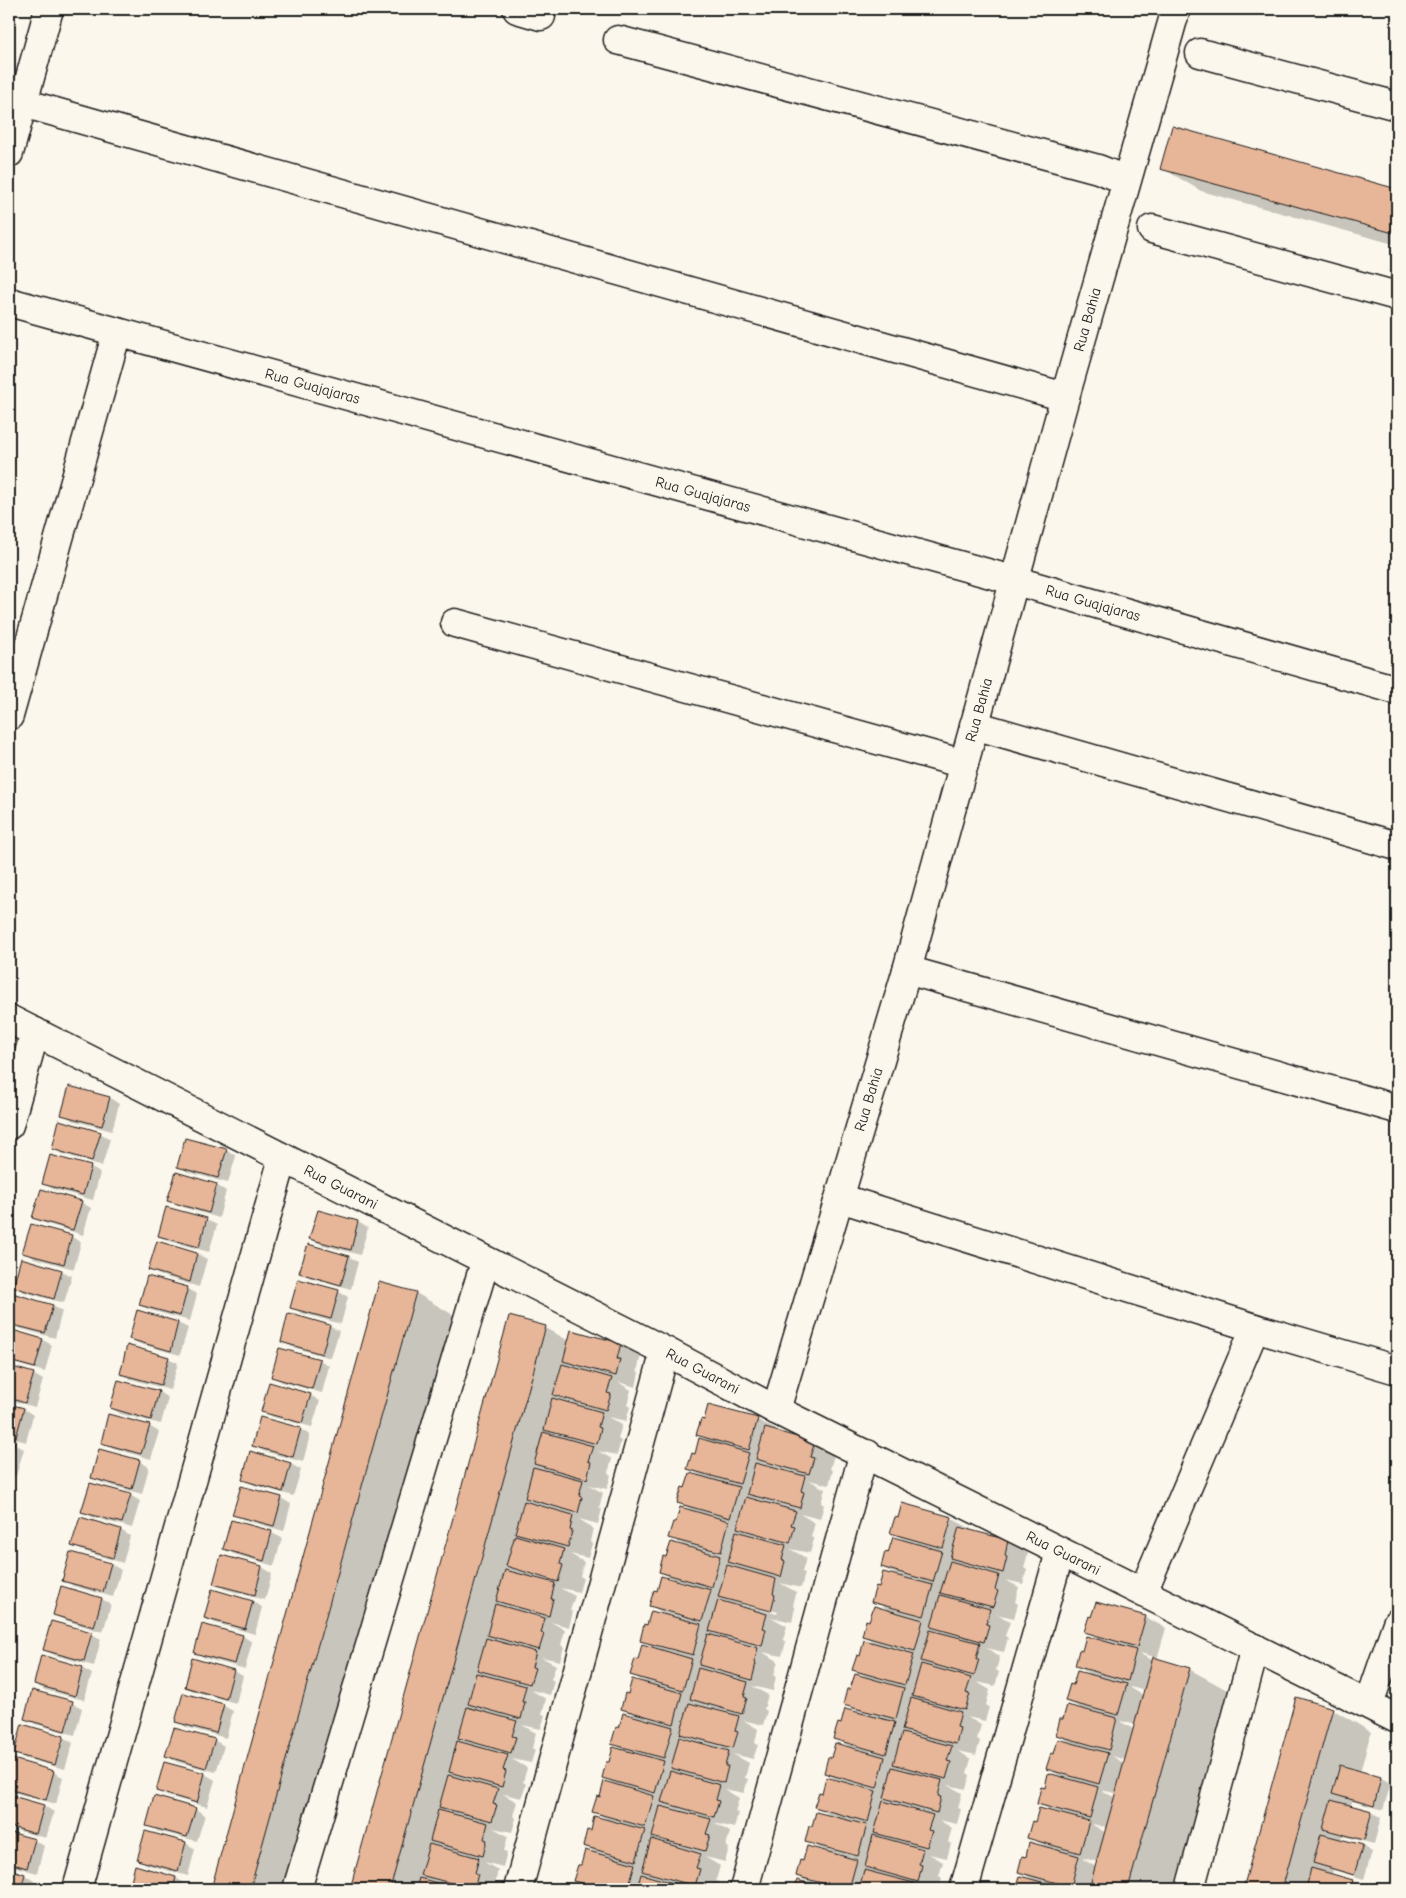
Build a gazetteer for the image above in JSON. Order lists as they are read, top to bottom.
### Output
{
  "streets": {
    "street": ["Rua Bahia", "Rua Guajajaras", "Rua Guarani"]
  },
  "crossings": [
    ["Rua Bahia", "Rua Guajajaras"],
    ["Rua Bahia", "Rua Guarani"]
  ]
}
